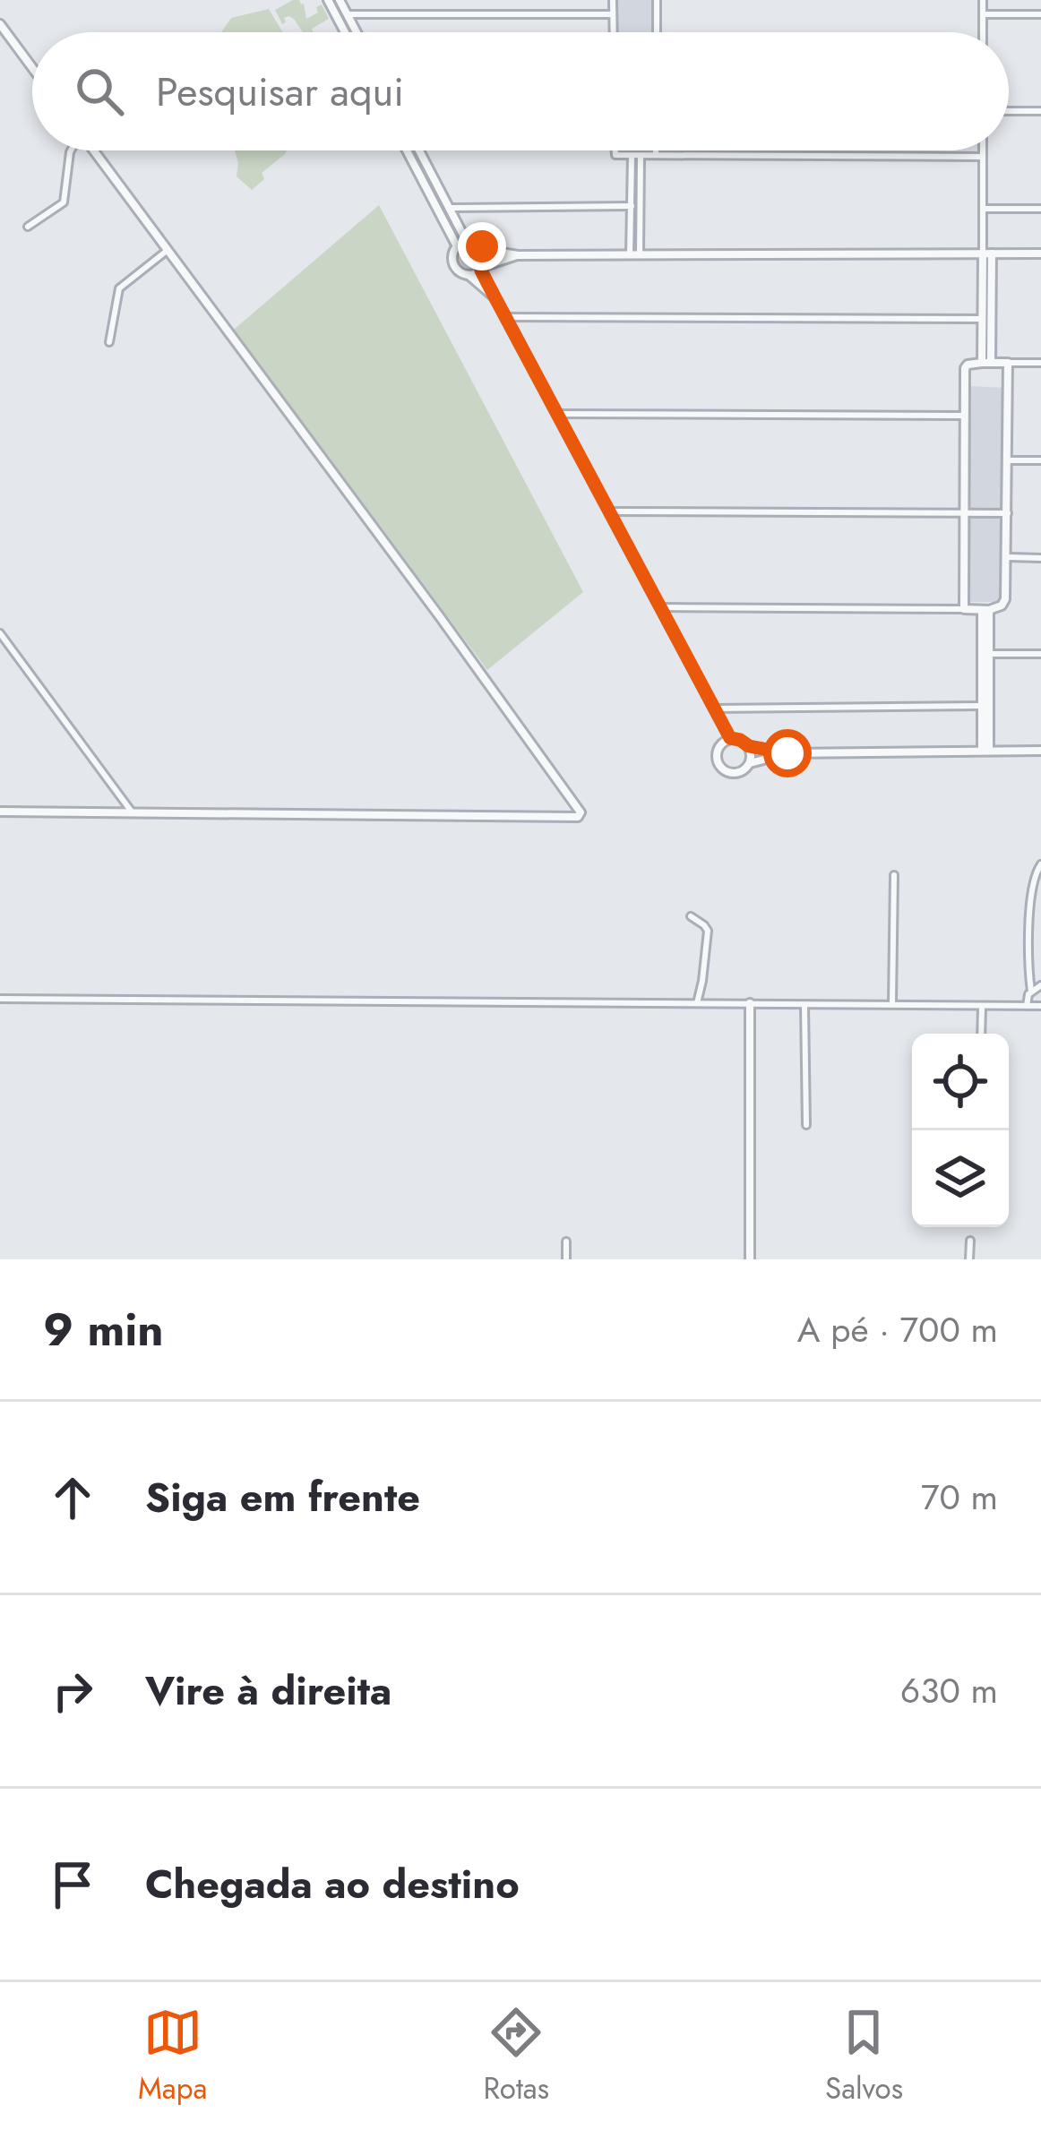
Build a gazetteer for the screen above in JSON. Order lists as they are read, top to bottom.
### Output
{
  "page": {
    "search": "Pesquisar aqui",
    "heading": ["9 min", "A pé · 700 m"],
    "list": [
      ["Siga em frente", "70 m"],
      ["Vire à direita", "630 m"],
      "Chegada ao destino"
    ],
    "nav": ["Mapa", "Rotas", "Salvos"]
  }
}
